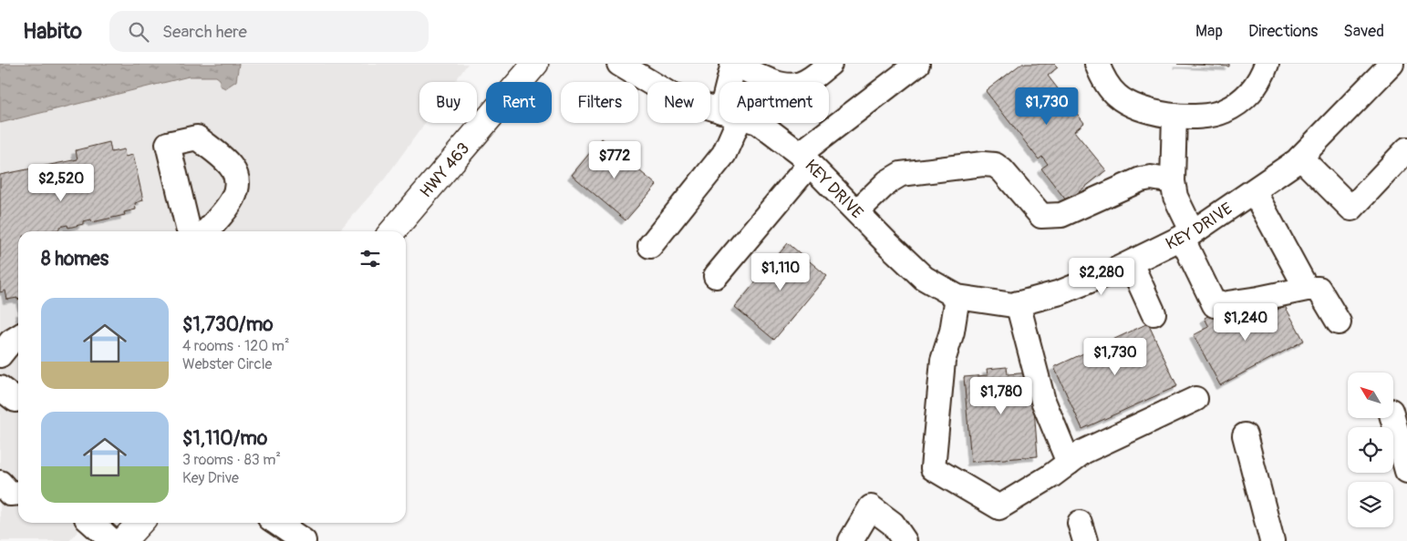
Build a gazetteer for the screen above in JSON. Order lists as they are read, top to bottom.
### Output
{
  "streets": {
    "main road": ["HWY 463"],
    "street": ["KEY DRIVE"]
  },
  "north": "top left",
  "page": {
    "header": "Habito",
    "search": "Search here",
    "nav": ["Map", "Directions", "Saved"],
    "chip": [
      "Buy",
      "Rent",
      "Filters",
      "New",
      "Apartment"
    ],
    "price": [
      "$1,730",
      "$772",
      "$2,520",
      "$1,110",
      "$2,280",
      "$1,240",
      "$1,730",
      "$1,780"
    ],
    "heading": "8 homes",
    "list": [
      {
        "name": "$1,730/mo",
        "note": "4 rooms · 120 m² · Webster Circle"
      },
      {
        "name": "$1,110/mo",
        "note": "3 rooms · 83 m² · Key Drive"
      }
    ]
  }
}
